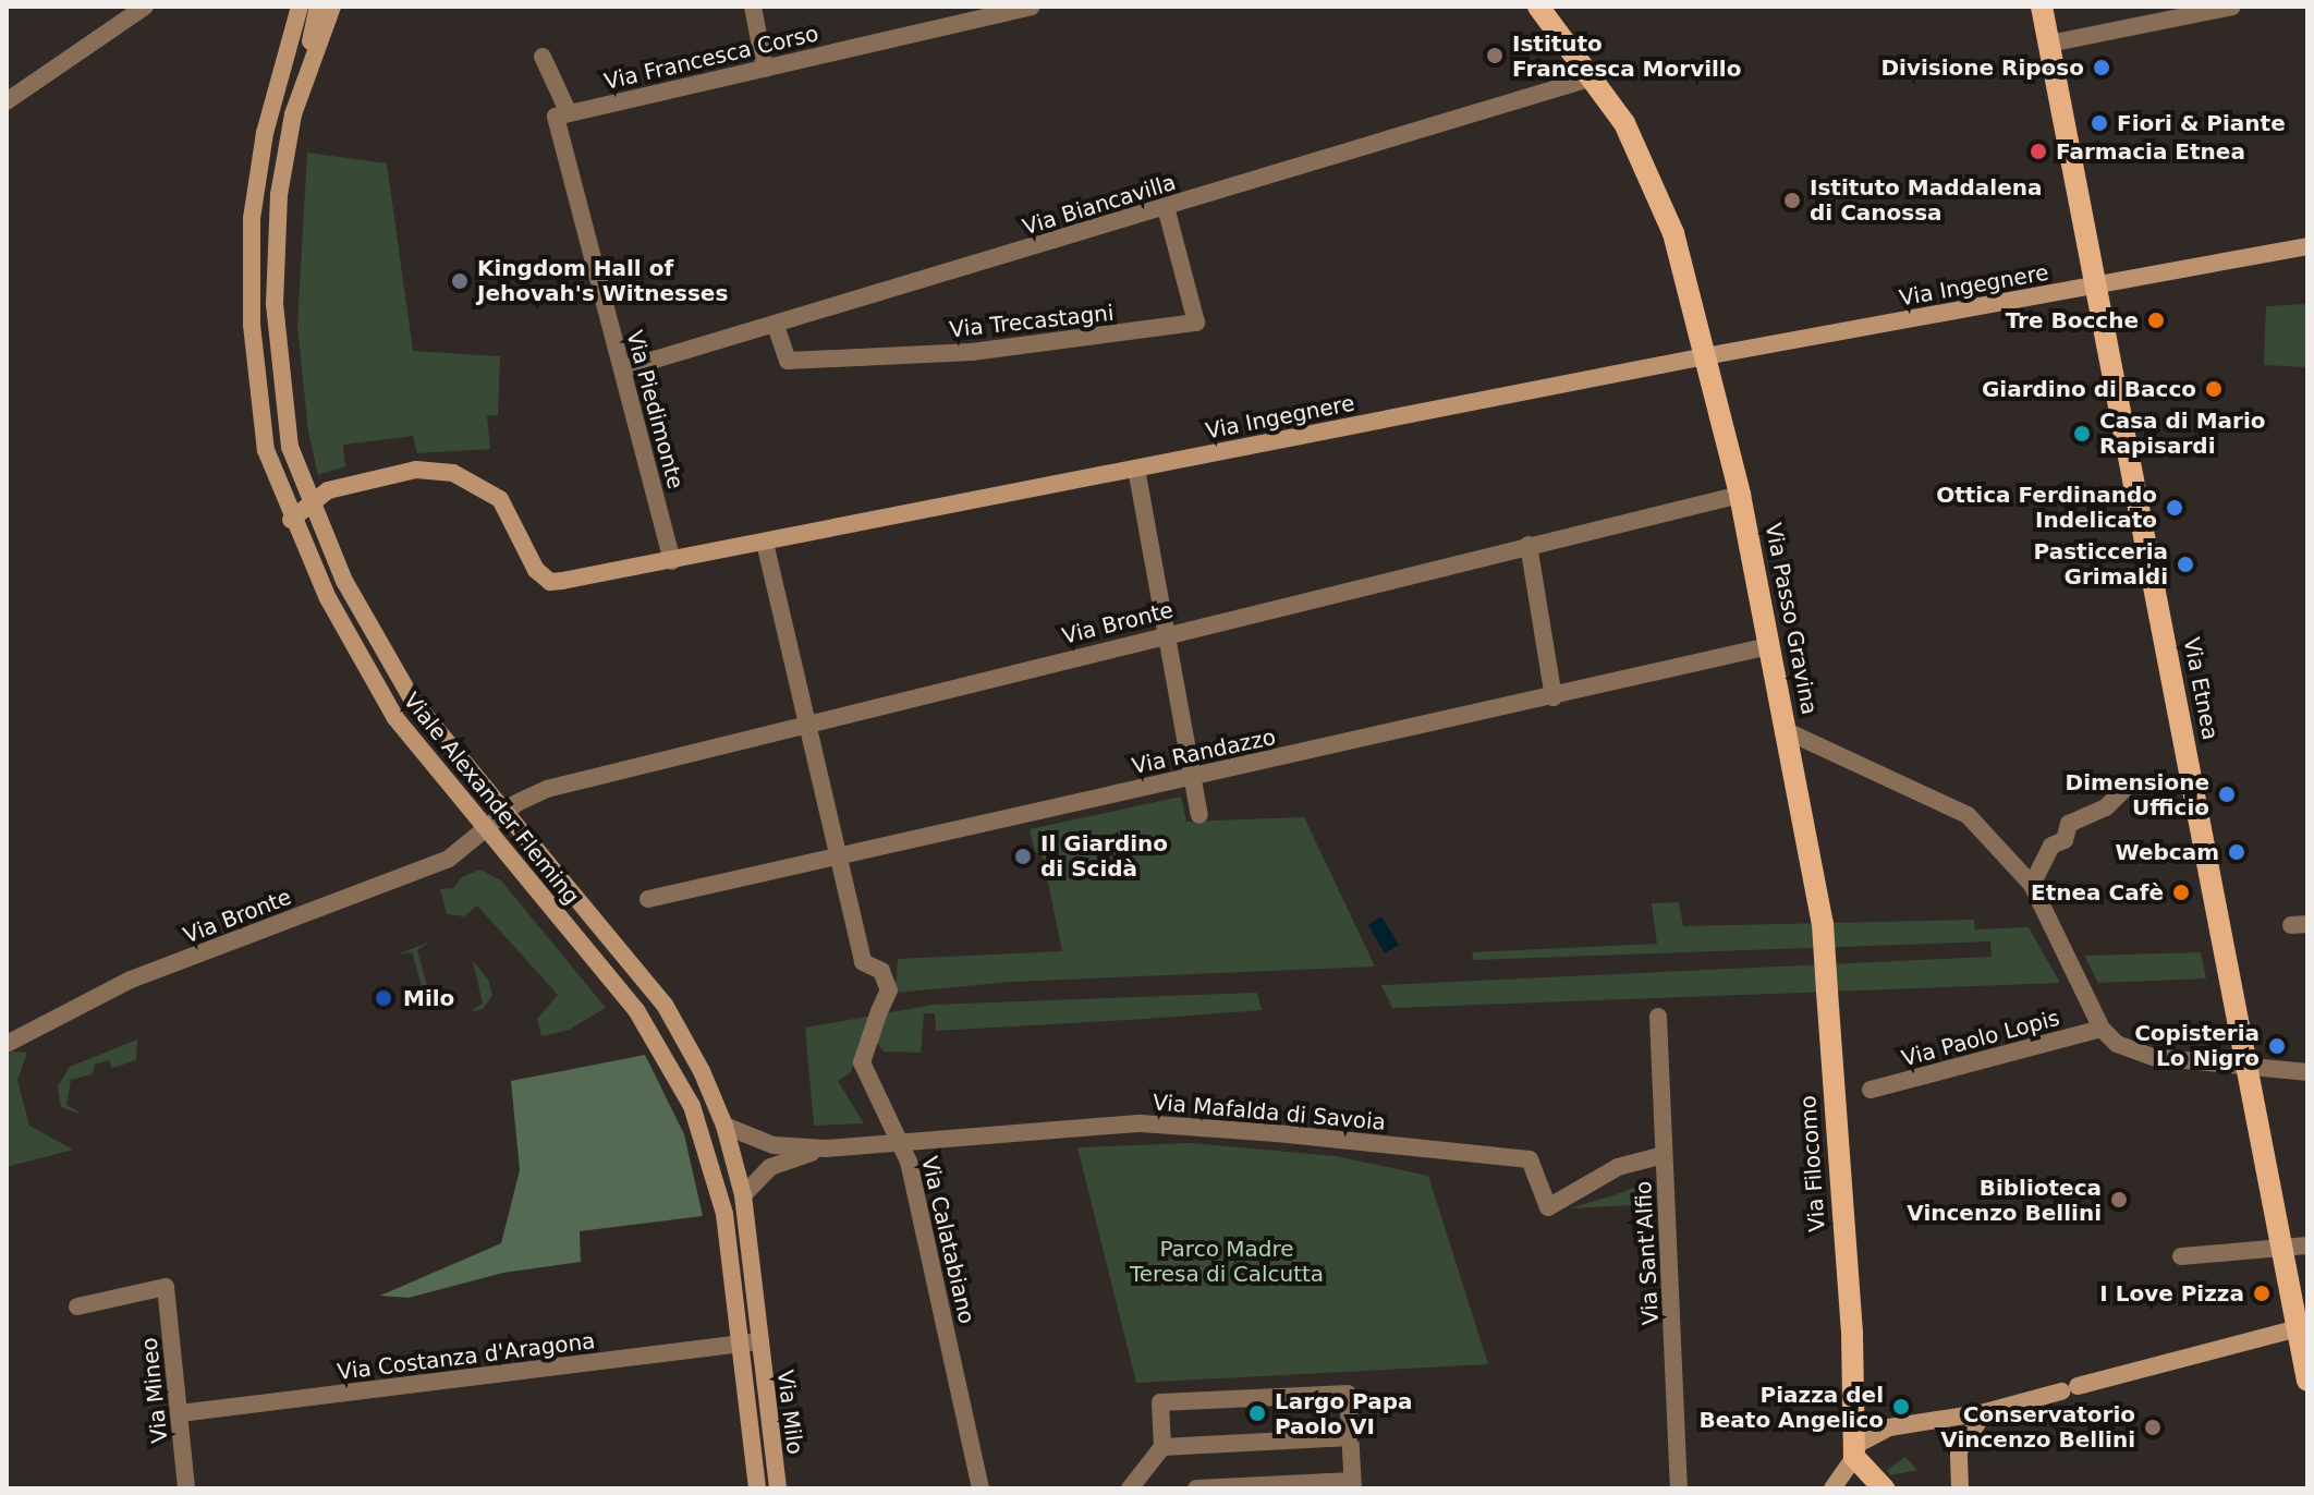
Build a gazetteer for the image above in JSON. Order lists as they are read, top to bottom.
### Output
{
  "streets": {
    "main road": [
      "Via Ingegnere",
      "Via Passo Gravina",
      "Via Etnea",
      "Viale Alexander Fleming",
      "Via Filocomo",
      "Via Milo"
    ],
    "street": [
      "Via Francesca Corso",
      "Via Biancavilla",
      "Via Trecastagni",
      "Via Piedimonte",
      "Via Bronte",
      "Via Randazzo",
      "Via Paolo Lopis",
      "Via Mafalda di Savoia",
      "Via Calatabiano",
      "Via Sant'Alfio",
      "Via Costanza d'Aragona",
      "Via Mineo"
    ]
  },
  "crossings": [
    ["Via Francesca Corso", "Via Piedimonte"],
    ["Via Biancavilla", "Via Trecastagni"],
    ["Via Biancavilla", "Via Piedimonte"],
    ["Via Biancavilla", "Via Passo Gravina"],
    ["Via Ingegnere", "Via Piedimonte"],
    ["Via Ingegnere", "Via Passo Gravina"],
    ["Via Ingegnere", "Via Etnea"],
    ["Via Ingegnere", "Viale Alexander Fleming"],
    ["Via Passo Gravina", "Via Bronte"],
    ["Via Passo Gravina", "Via Etnea"],
    ["Via Passo Gravina", "Via Randazzo"],
    ["Via Passo Gravina", "Via Paolo Lopis"],
    ["Via Passo Gravina", "Via Filocomo"],
    ["Via Bronte", "Viale Alexander Fleming"],
    ["Via Randazzo", "Via Calatabiano"],
    ["Viale Alexander Fleming", "Via Costanza d'Aragona"],
    ["Viale Alexander Fleming", "Via Milo"],
    ["Via Mafalda di Savoia", "Via Calatabiano"],
    ["Via Mafalda di Savoia", "Via Sant'Alfio"],
    ["Via Costanza d'Aragona", "Via Mineo"],
    ["Via Costanza d'Aragona", "Via Milo"]
  ],
  "parks": ["Parco Madre Teresa di Calcutta"],
  "places": [
    "Istituto Francesca Morvillo",
    "Divisione Riposo",
    "Fiori & Piante",
    "Farmacia Etnea",
    "Istituto Maddalena di Canossa",
    "Kingdom Hall of Jehovah's Witnesses",
    "Tre Bocche",
    "Giardino di Bacco",
    "Casa di Mario Rapisardi",
    "Ottica Ferdinando Indelicato",
    "Pasticceria Grimaldi",
    "Dimensione Ufficio",
    "Webcam",
    "Il Giardino di Scidà",
    "Etnea Cafè",
    "Milo",
    "Copisteria Lo Nigro",
    "Biblioteca Vincenzo Bellini",
    "I Love Pizza",
    "Piazza del Beato Angelico",
    "Largo Papa Paolo VI",
    "Conservatorio Vincenzo Bellini"
  ]
}
